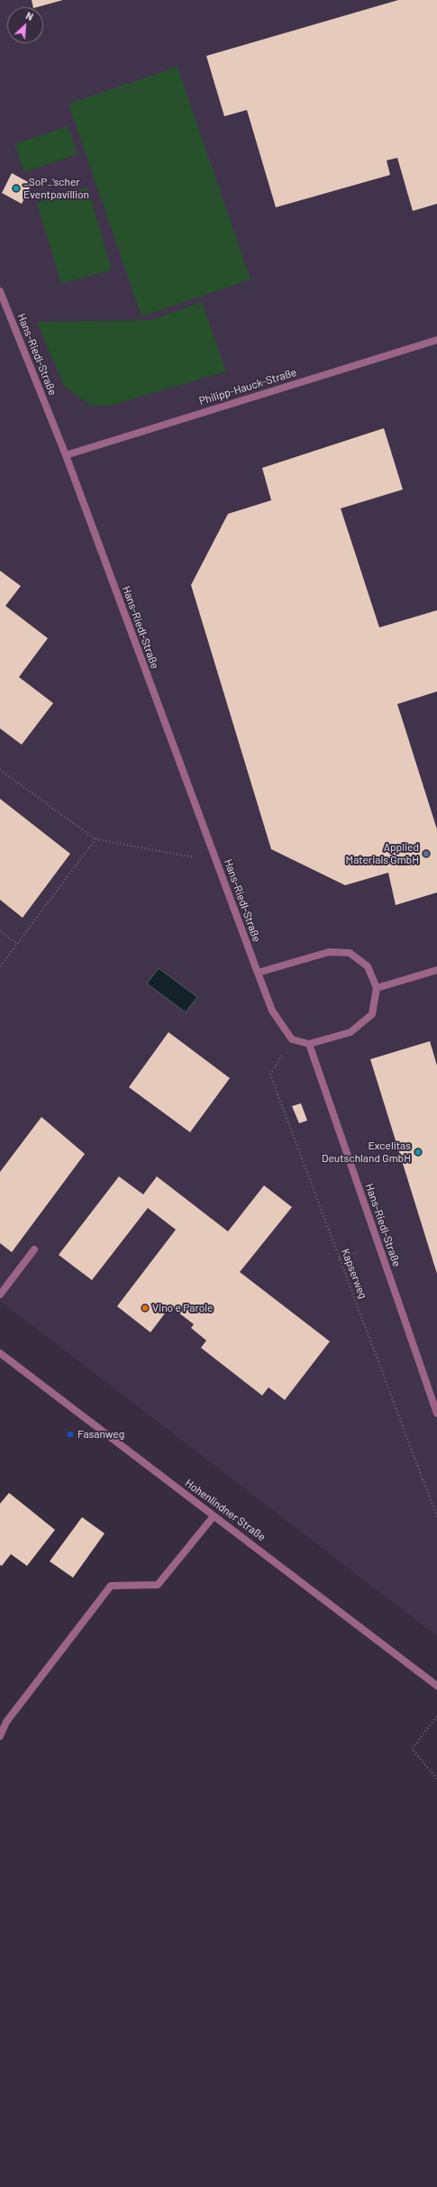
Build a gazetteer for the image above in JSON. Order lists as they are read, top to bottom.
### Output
{
  "streets": {
    "street": ["Hans-Riedl-Straße", "Philipp-Hauck-Straße", "Hohenlindner Straße"],
    "path": ["Kapserweg"]
  },
  "crossings": [
    ["Hans-Riedl-Straße", "Philipp-Hauck-Straße"],
    ["Hans-Riedl-Straße", "Kapserweg"]
  ],
  "places": [
    "_SoP_'scher Eventpavillion",
    "Applied Materials GmbH",
    "Excelitas Deutschland GmbH",
    "Vino e Parole",
    "Fasanweg"
  ],
  "north": "top right"
}
